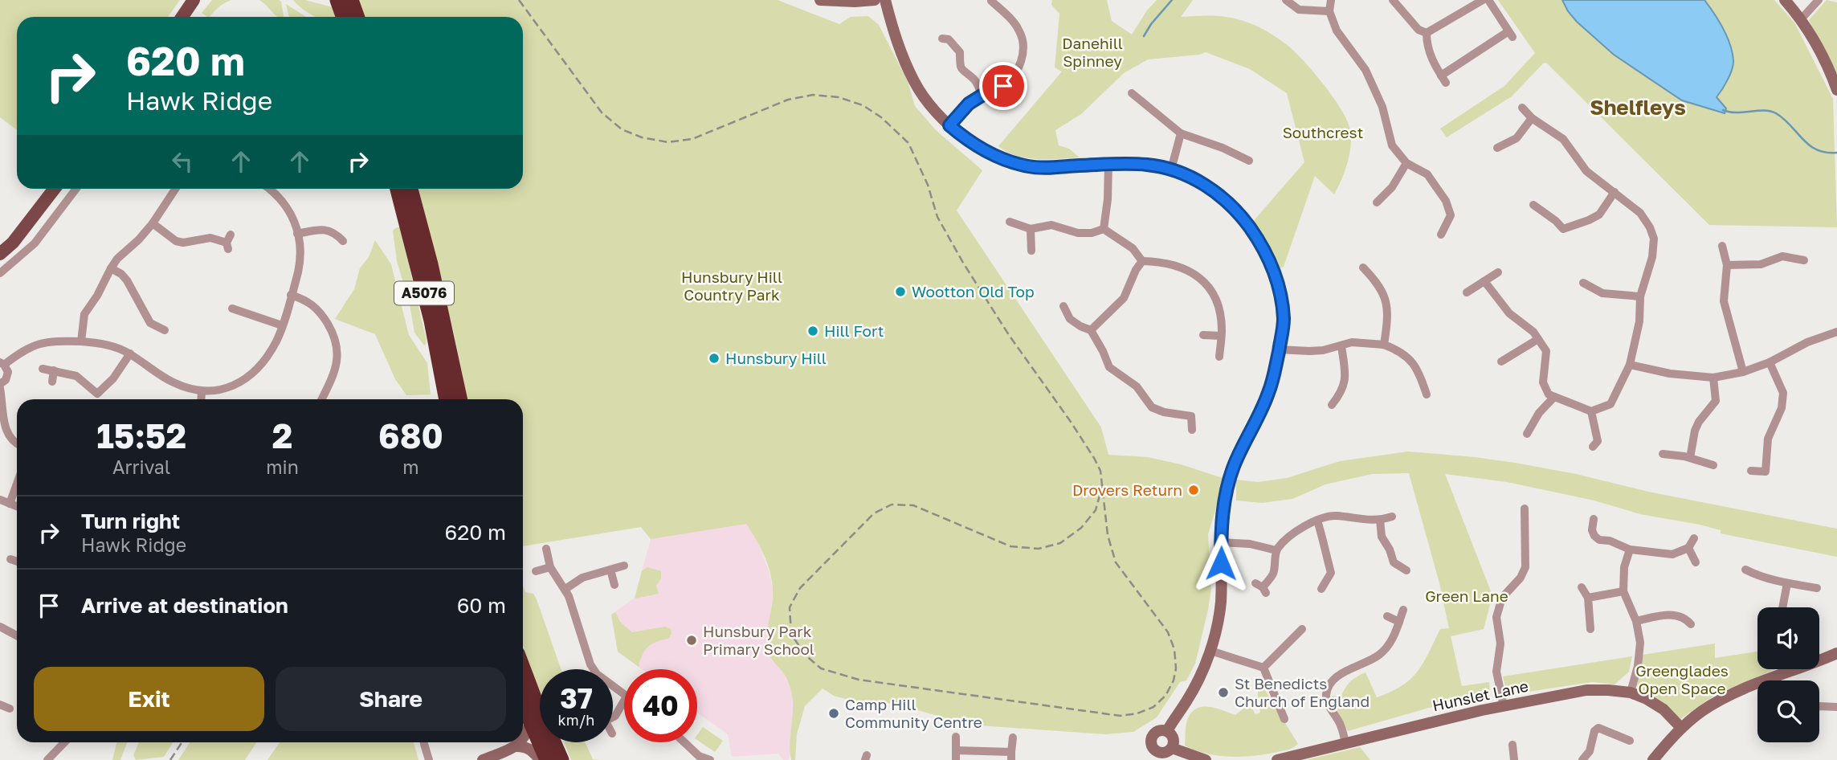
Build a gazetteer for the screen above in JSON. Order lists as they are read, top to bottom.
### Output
{
  "streets": {
    "highway": ["A5076"],
    "street": ["Hunslet Lane"]
  },
  "districts": ["Shelfleys"],
  "parks": [
    "Danehill Spinney",
    "Southcrest",
    "Hunsbury Hill Country Park",
    "Green Lane",
    "Greenglades Open Space"
  ],
  "places": [
    "Wootton Old Top",
    "Hill Fort",
    "Hunsbury Hill",
    "Drovers Return",
    "Hunsbury Park Primary School",
    "St Benedicts Church of England",
    "Camp Hill Community Centre"
  ],
  "page": {
    "turn": ["620 m", "Hawk Ridge"],
    "eta": [
      "15:52",
      "Arrival",
      "2",
      "min",
      "680",
      "m"
    ],
    "list": [
      {
        "name": "Turn right",
        "note": "Hawk Ridge",
        "value": "620 m"
      },
      {
        "name": "Arrive at destination",
        "value": "60 m"
      }
    ],
    "buttons": ["Exit", "Share"],
    "speed": "37 km/h",
    "limit": "40"
  }
}
